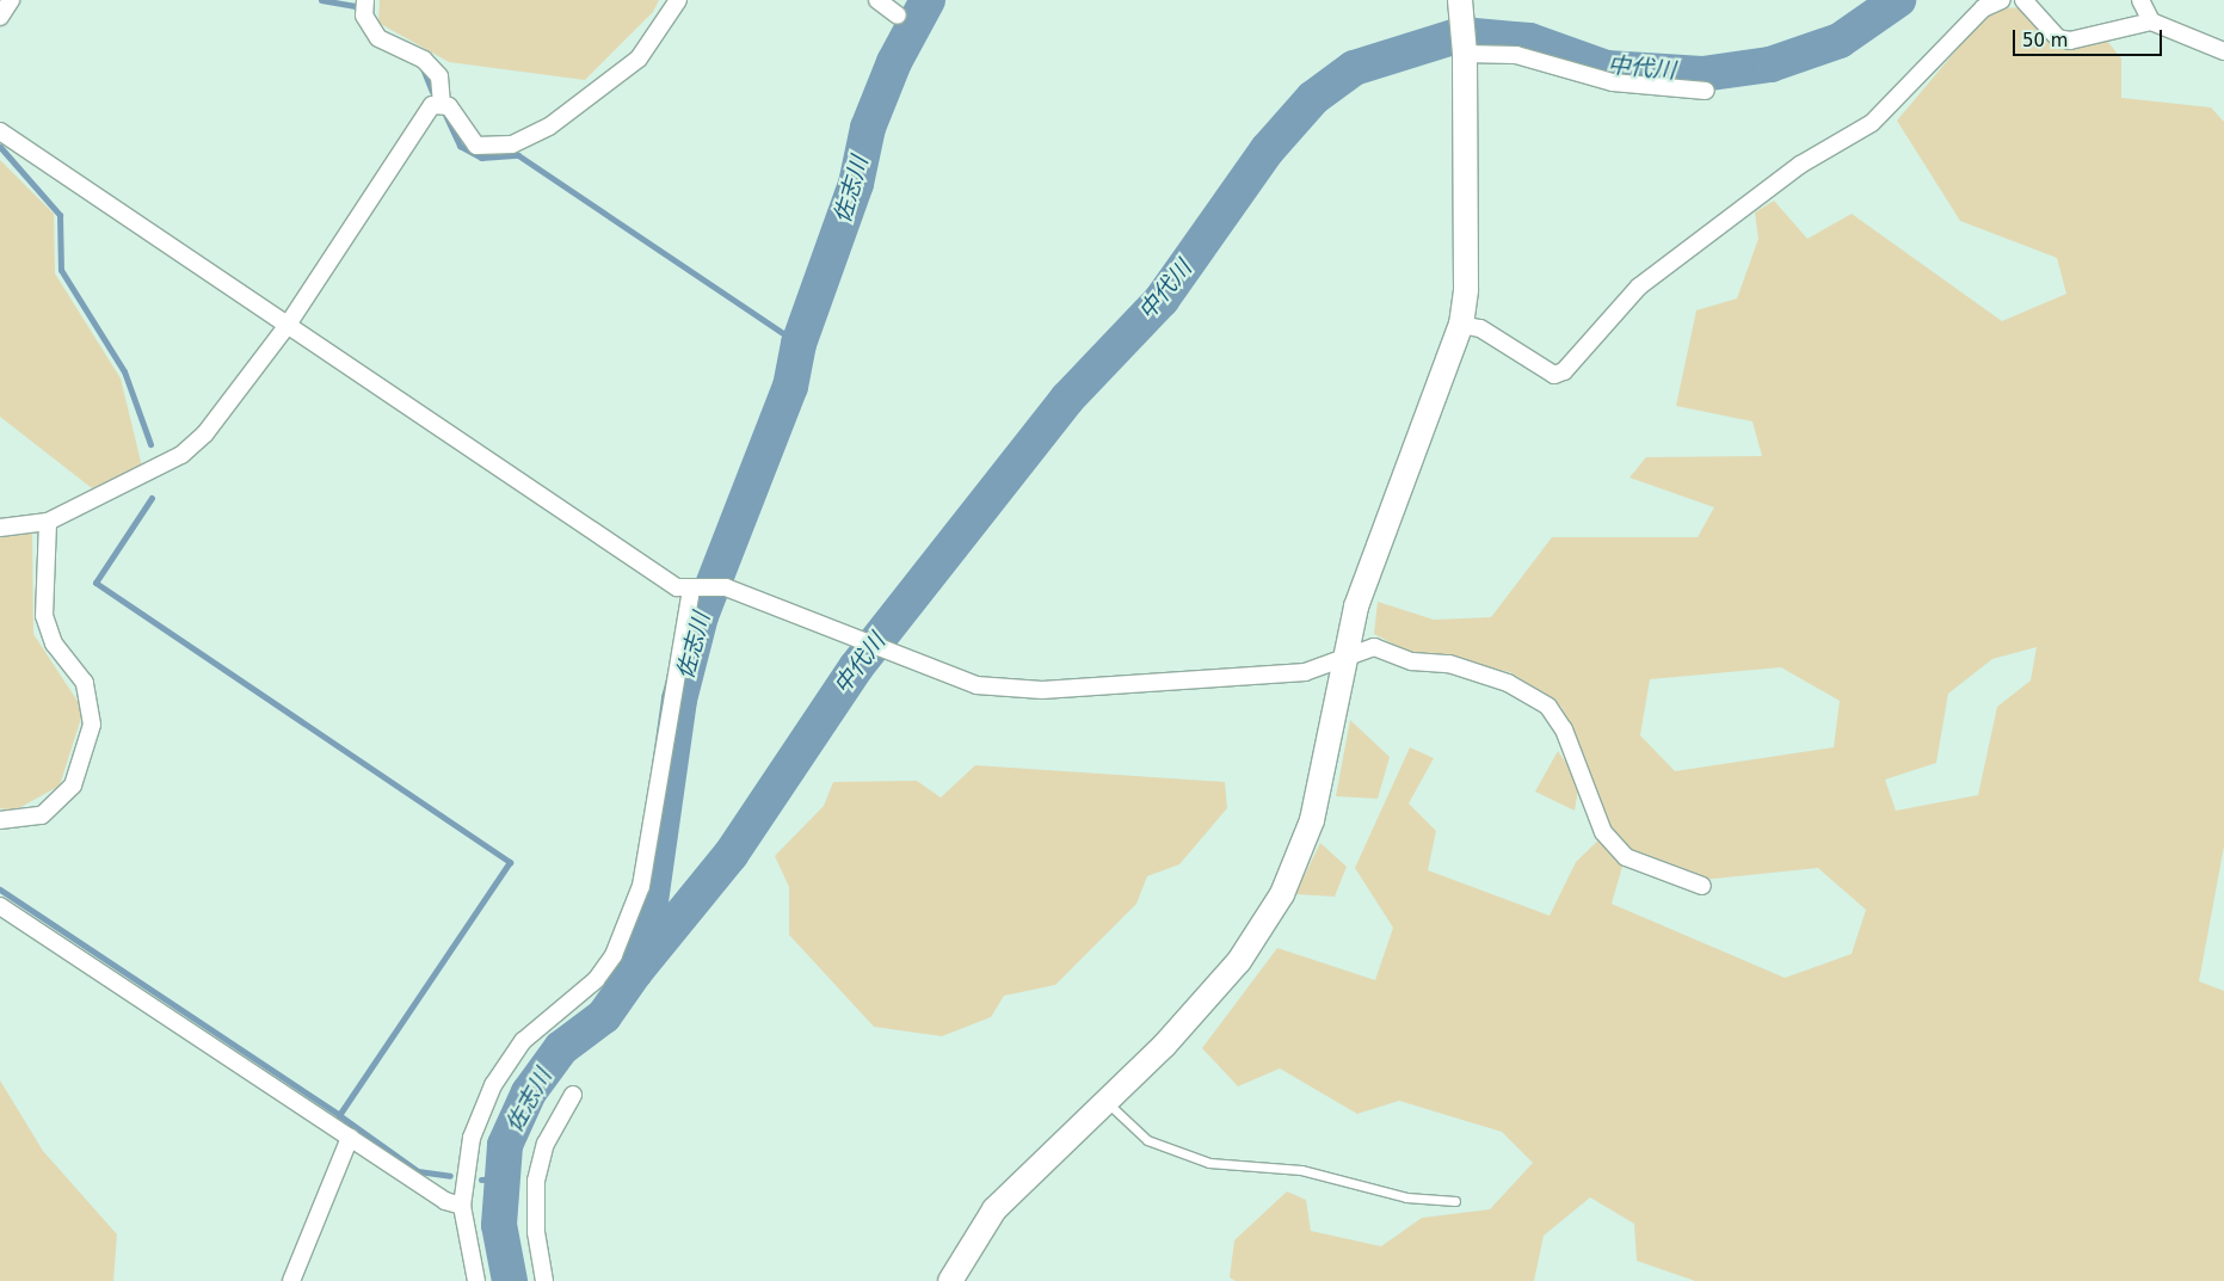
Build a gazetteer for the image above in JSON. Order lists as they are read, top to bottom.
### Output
{
  "water": ["中代川", "佐志川"],
  "scale_bar": "50 m"
}
